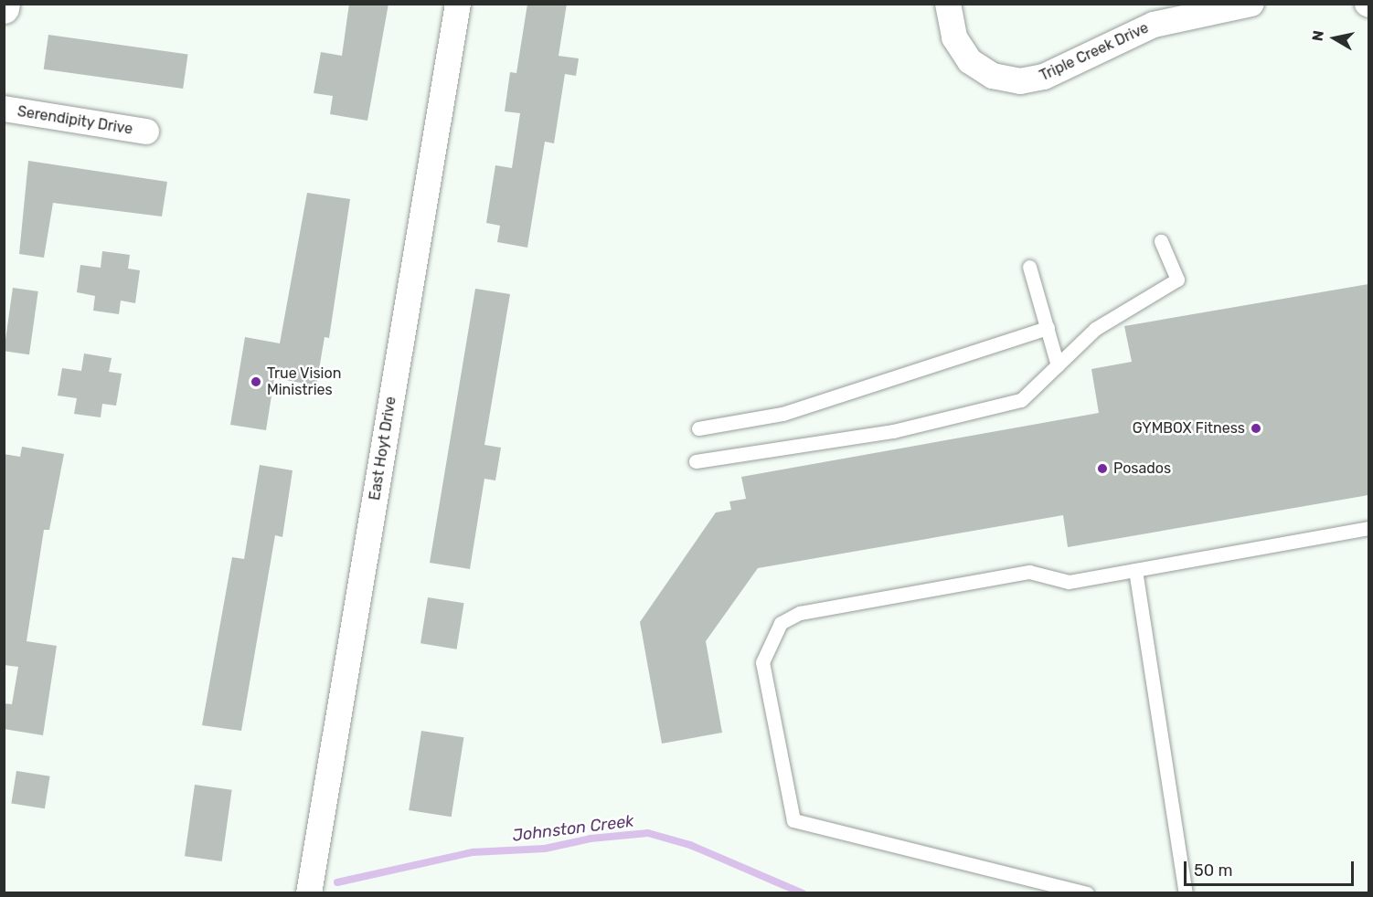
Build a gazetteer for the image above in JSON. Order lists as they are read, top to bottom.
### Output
{
  "streets": {
    "street": ["Triple Creek Drive", "Serendipity Drive", "East Hoyt Drive"]
  },
  "water": ["Johnston Creek"],
  "places": ["True Vision Ministries", "GYMBOX Fitness", "Posados"],
  "scale_bar": "50 m",
  "north": "left"
}
